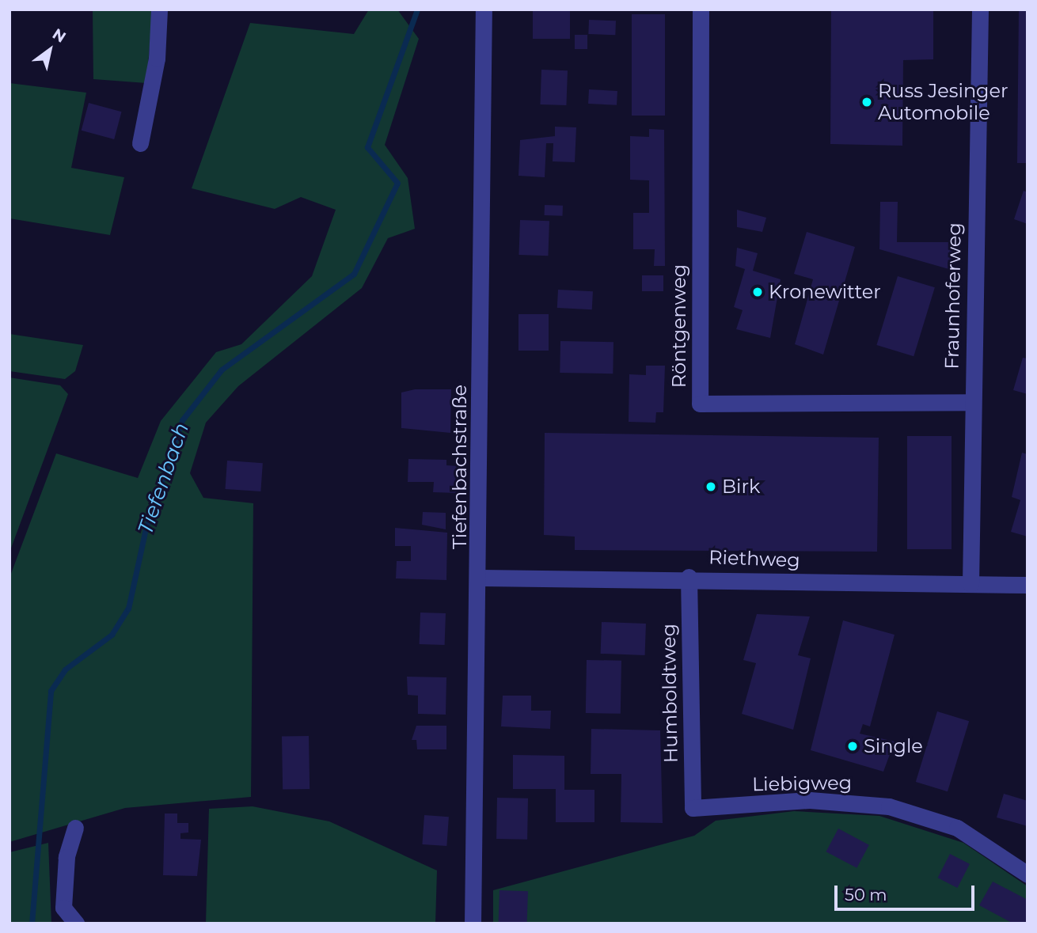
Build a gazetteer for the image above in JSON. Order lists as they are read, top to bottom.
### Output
{
  "streets": {
    "street": [
      "Fraunhoferweg",
      "Röntgenweg",
      "Tiefenbachstraße",
      "Riethweg",
      "Humboldtweg",
      "Liebigweg"
    ]
  },
  "crossings": [
    ["Fraunhoferweg", "Röntgenweg"],
    ["Fraunhoferweg", "Riethweg"],
    ["Tiefenbachstraße", "Riethweg"],
    ["Riethweg", "Humboldtweg"],
    ["Humboldtweg", "Liebigweg"]
  ],
  "water": ["Tiefenbach"],
  "places": [
    "Russ Jesinger Automobile",
    "Kronewitter",
    "Birk",
    "Single"
  ],
  "scale_bar": "50 m",
  "north": "top right"
}
